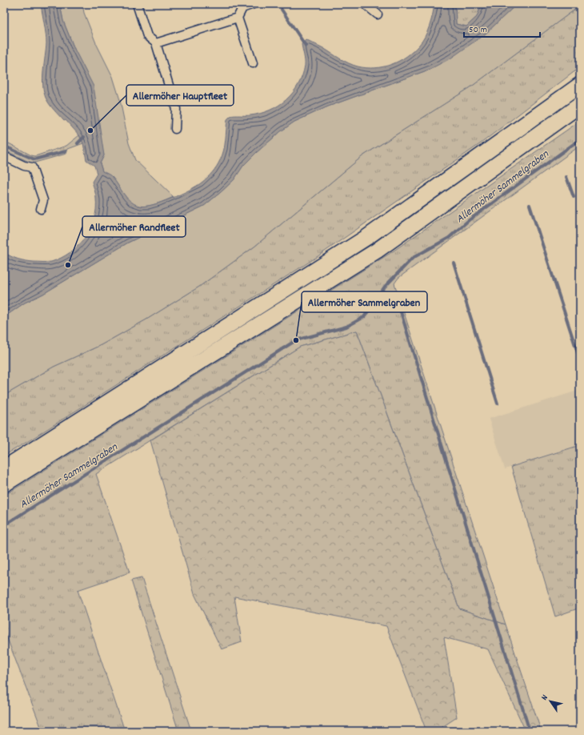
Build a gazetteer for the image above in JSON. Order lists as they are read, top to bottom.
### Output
{
  "water": ["Allermöher Sammelgraben"],
  "places": ["Allermöher Hauptfleet", "Allermöher Randfleet", "Allermöher Sammelgraben"],
  "scale_bar": "50 m",
  "north": "top left"
}
